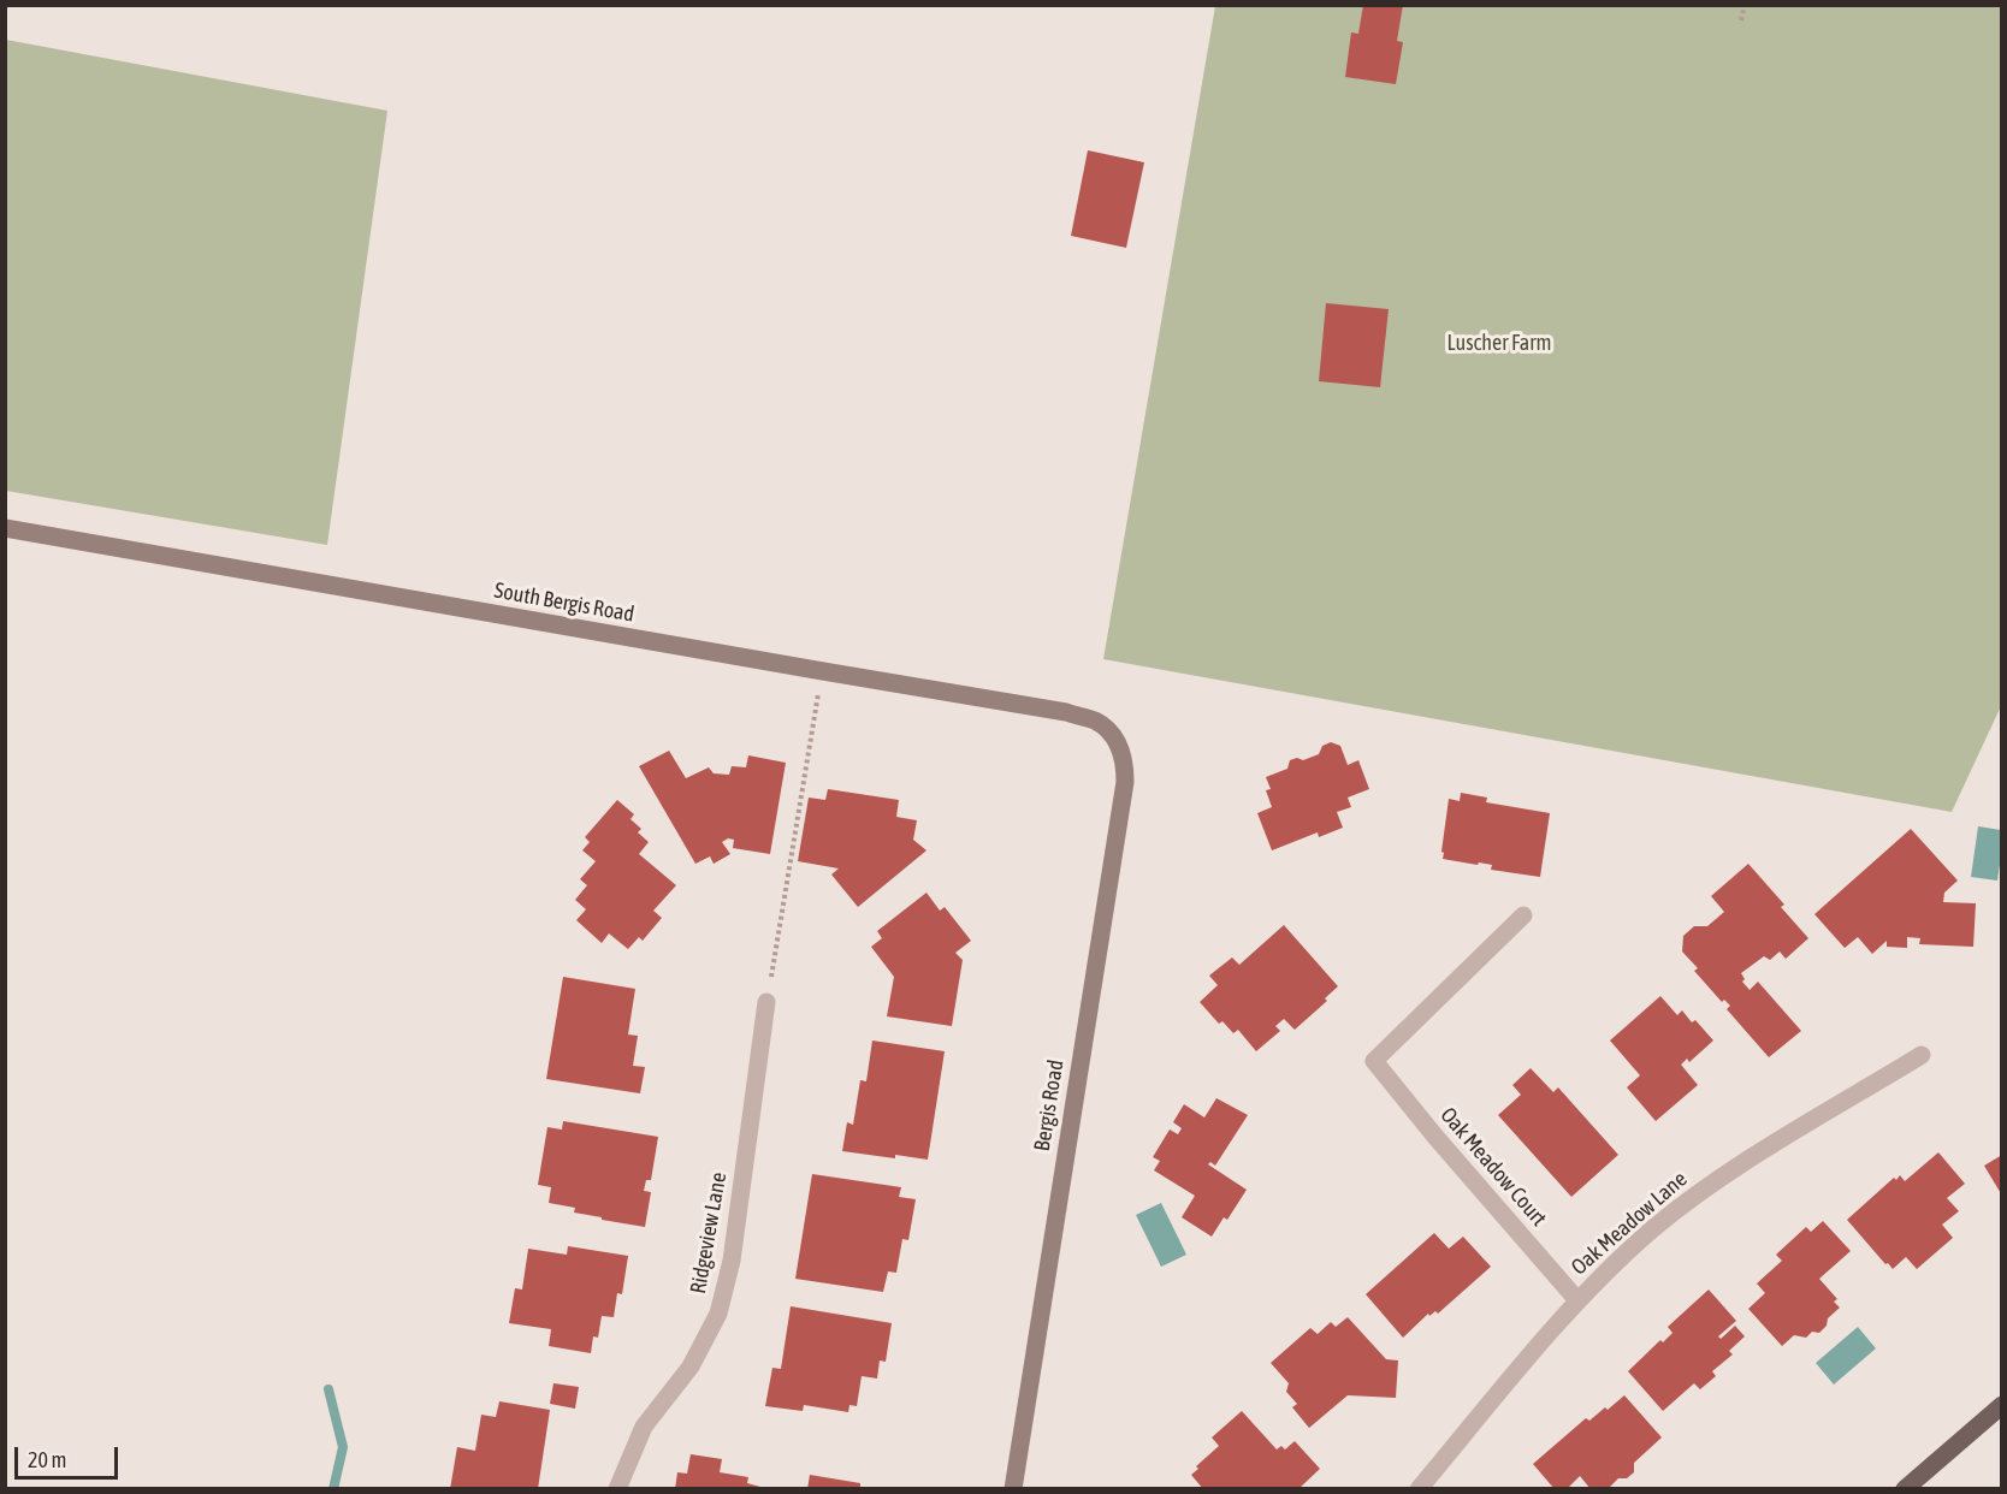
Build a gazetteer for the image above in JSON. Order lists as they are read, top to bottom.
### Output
{
  "streets": {
    "street": [
      "South Bergis Road",
      "Bergis Road",
      "Oak Meadow Court",
      "Oak Meadow Lane",
      "Ridgeview Lane"
    ]
  },
  "crossings": [
    ["South Bergis Road", "Bergis Road"],
    ["Oak Meadow Court", "Oak Meadow Lane"]
  ],
  "parks": ["Luscher Farm"],
  "scale_bar": "20 m"
}
